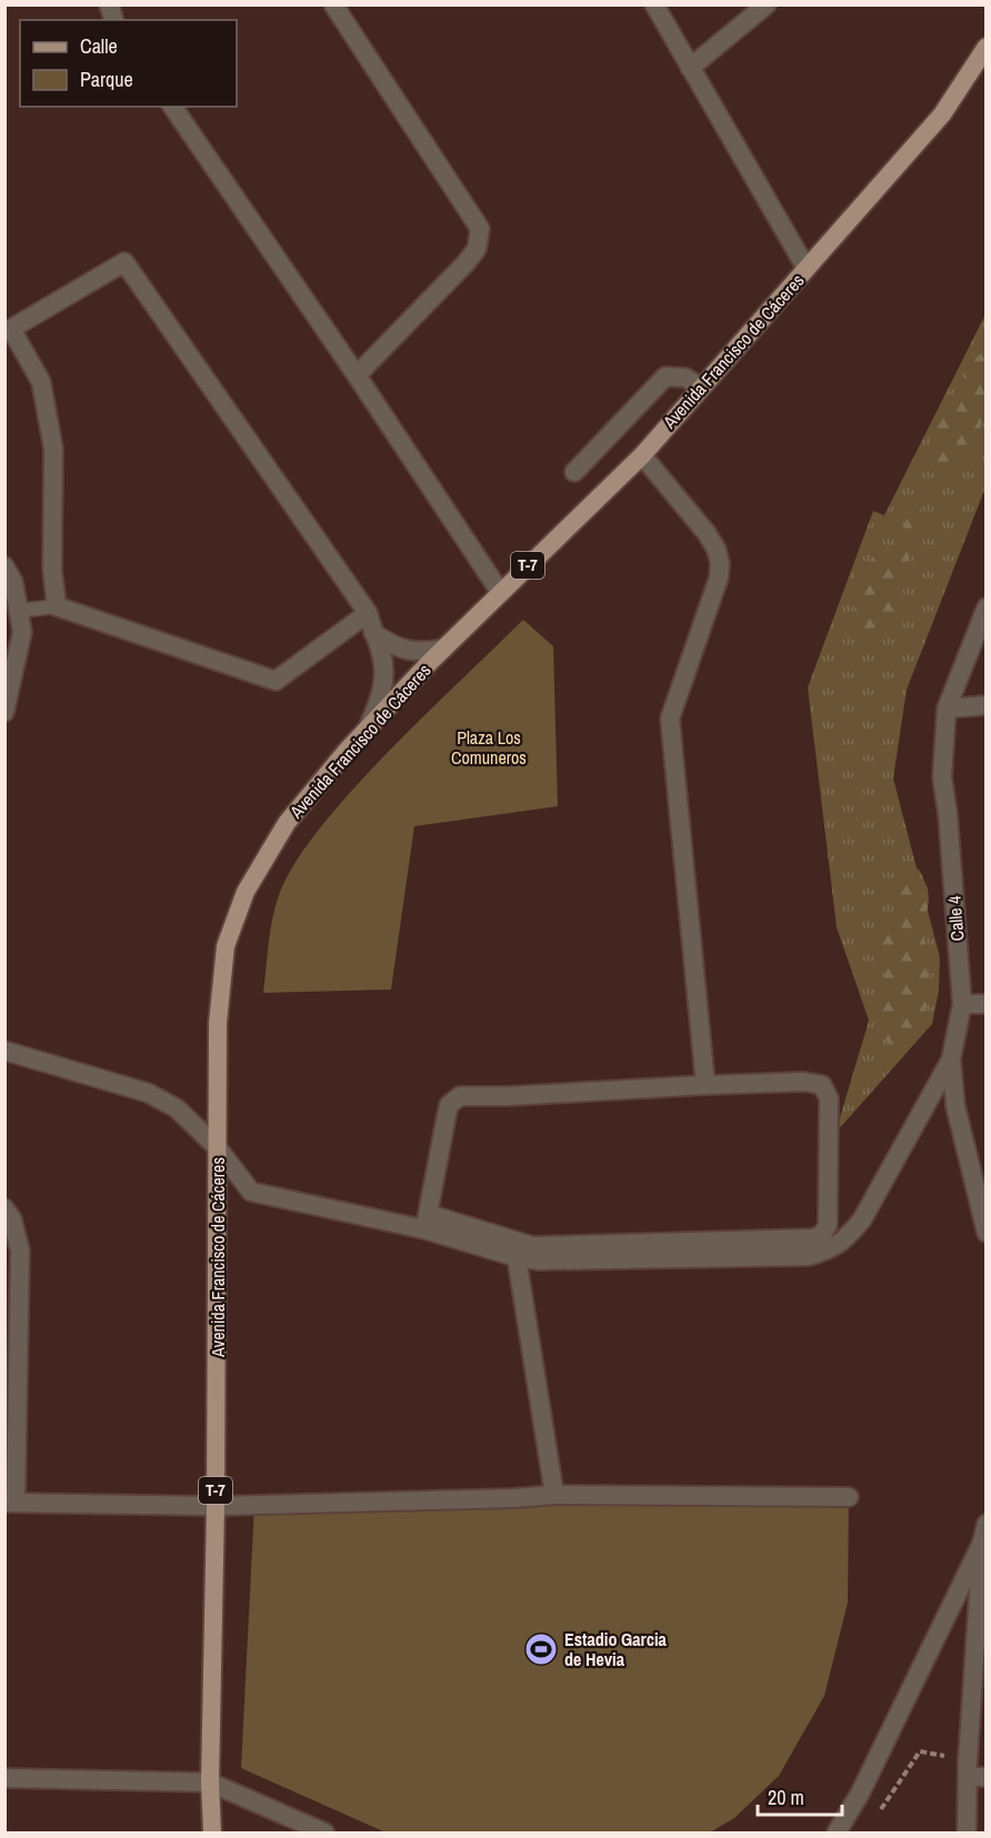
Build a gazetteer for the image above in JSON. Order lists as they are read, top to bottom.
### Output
{
  "streets": {
    "main road": ["Avenida Francisco de Cáceres", "T-7"],
    "street": ["Calle 4"]
  },
  "parks": ["Plaza Los Comuneros"],
  "places": {
    "sports": ["Estadio Garcia de Hevia"]
  },
  "legend": ["Calle", "Parque"],
  "scale_bar": "20 m"
}
